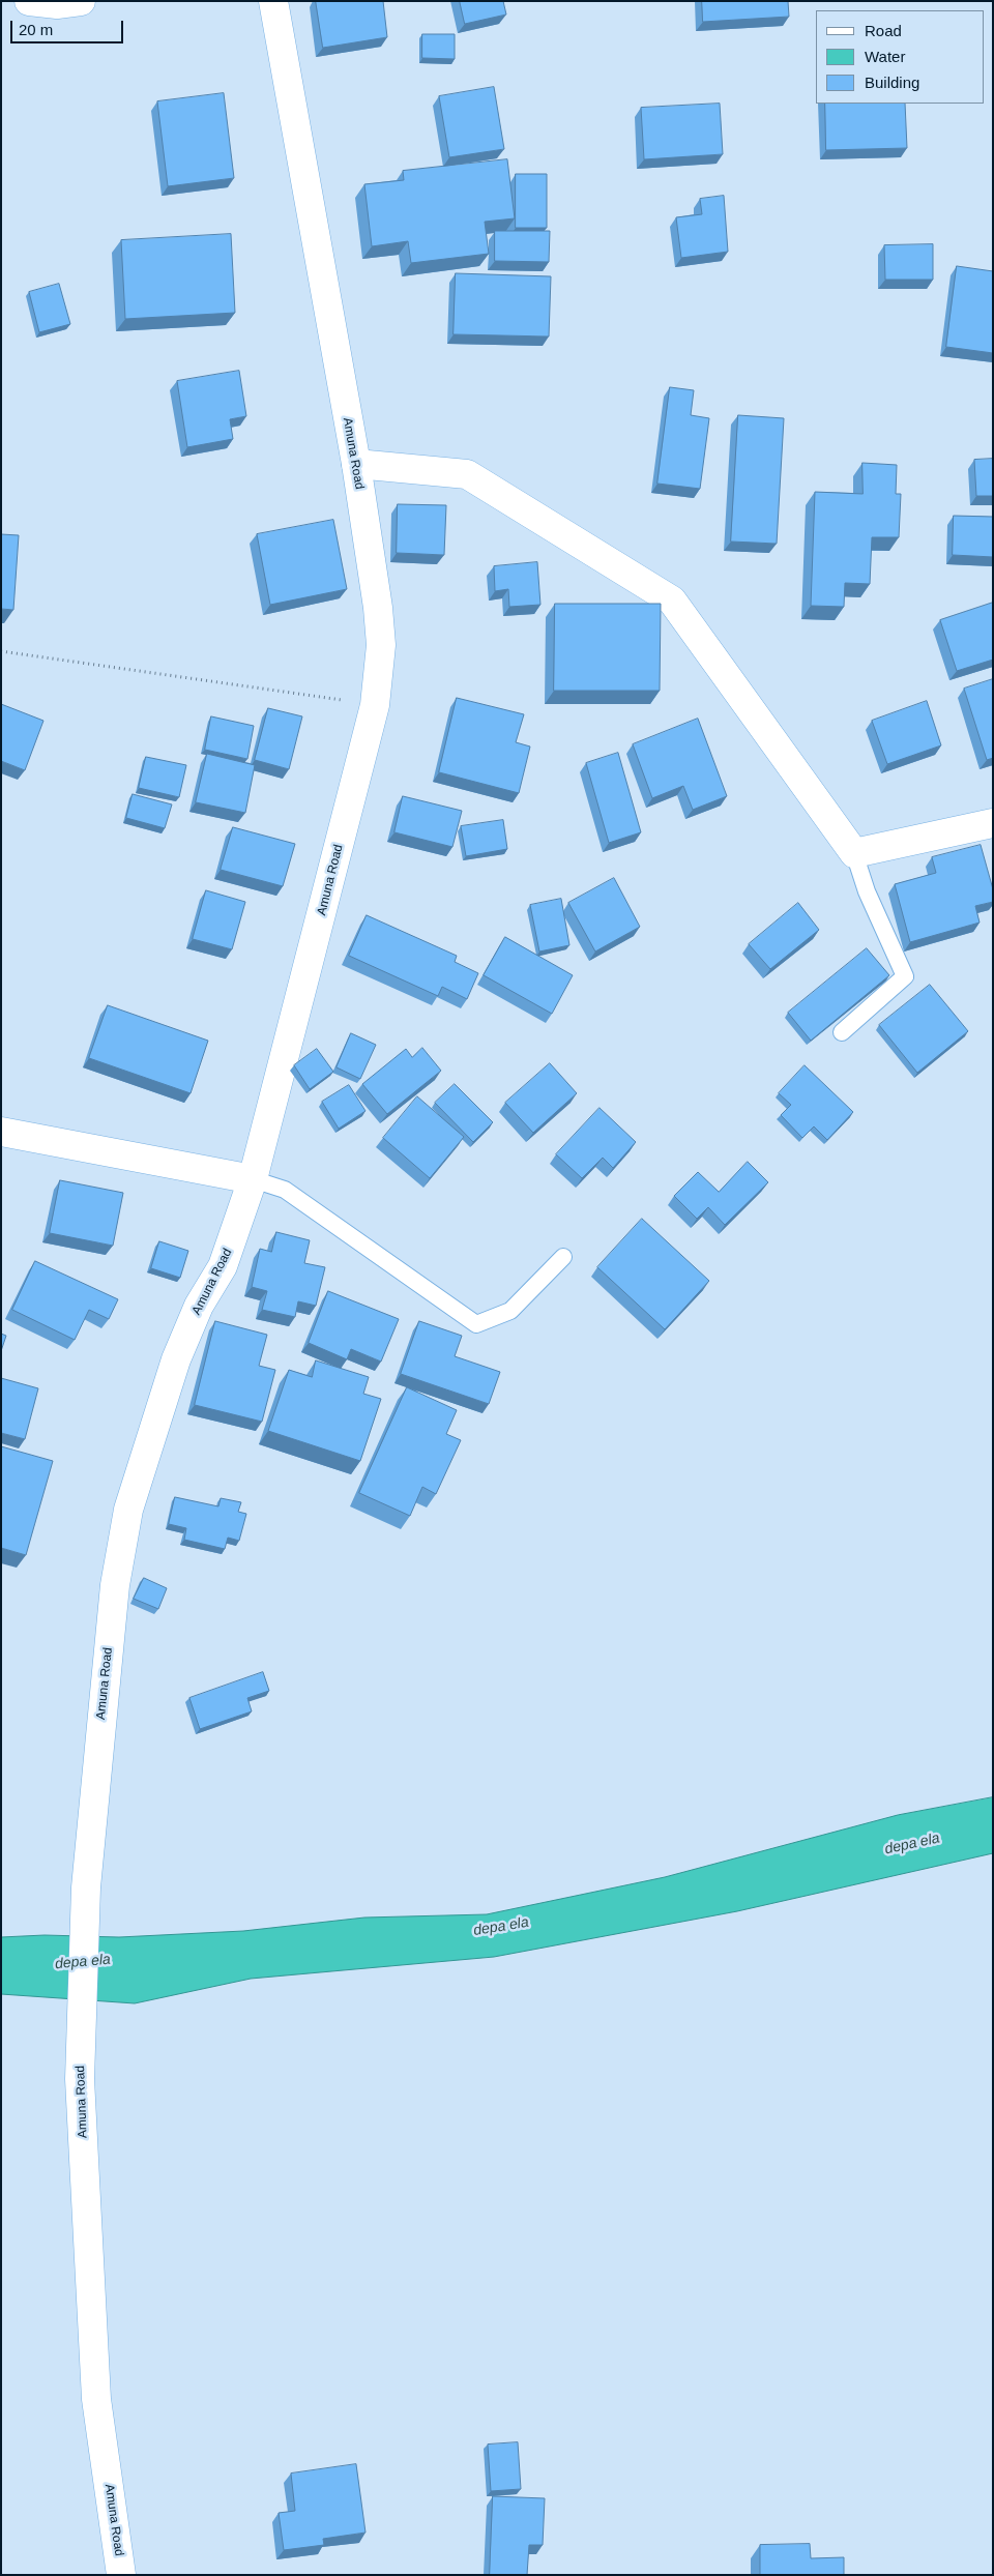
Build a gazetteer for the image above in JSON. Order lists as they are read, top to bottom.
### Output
{
  "streets": {
    "street": ["Amuna Road"]
  },
  "water": ["depa ela"],
  "legend": ["Road", "Water", "Building"],
  "scale_bar": "20 m"
}
